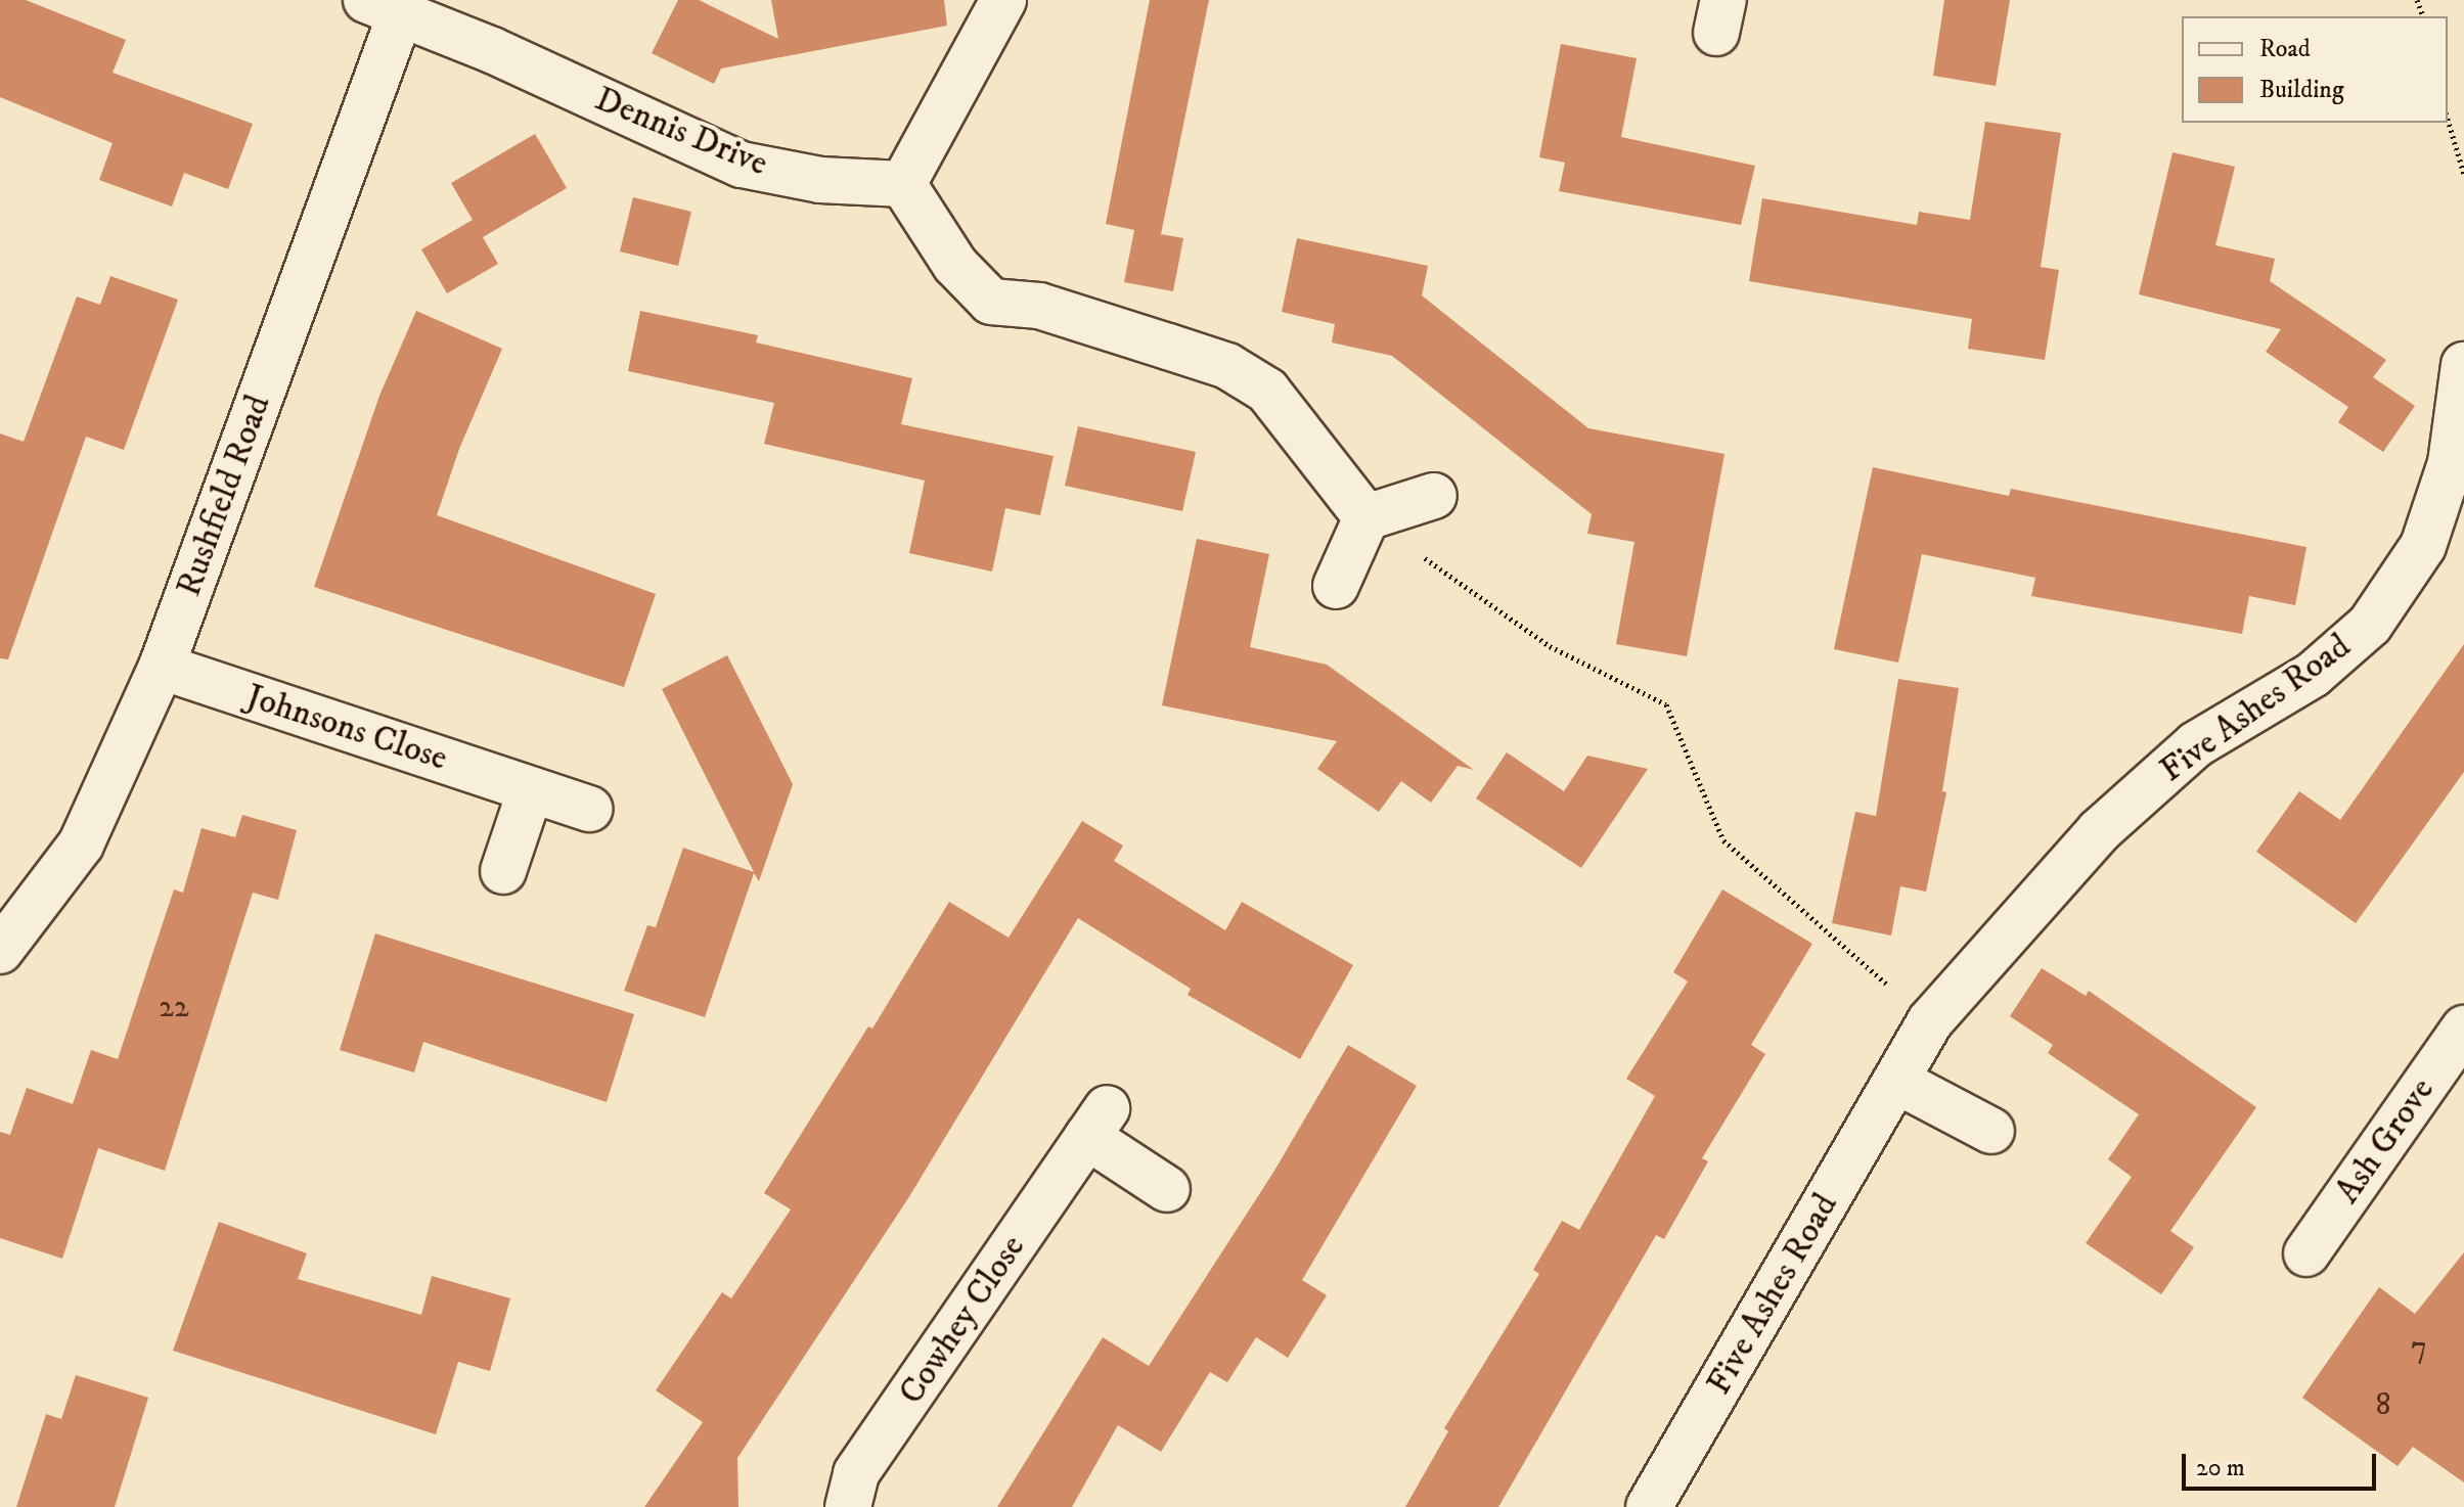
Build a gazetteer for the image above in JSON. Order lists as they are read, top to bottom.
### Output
{
  "streets": {
    "street": [
      "Dennis Drive",
      "Rushfield Road",
      "Five Ashes Road",
      "Johnsons Close",
      "Ash Grove",
      "Cowhey Close"
    ]
  },
  "crossings": [
    ["Dennis Drive", "Rushfield Road"],
    ["Rushfield Road", "Johnsons Close"]
  ],
  "house_numbers": ["22", "7", "8"],
  "legend": ["Road", "Building"],
  "scale_bar": "20 m"
}
